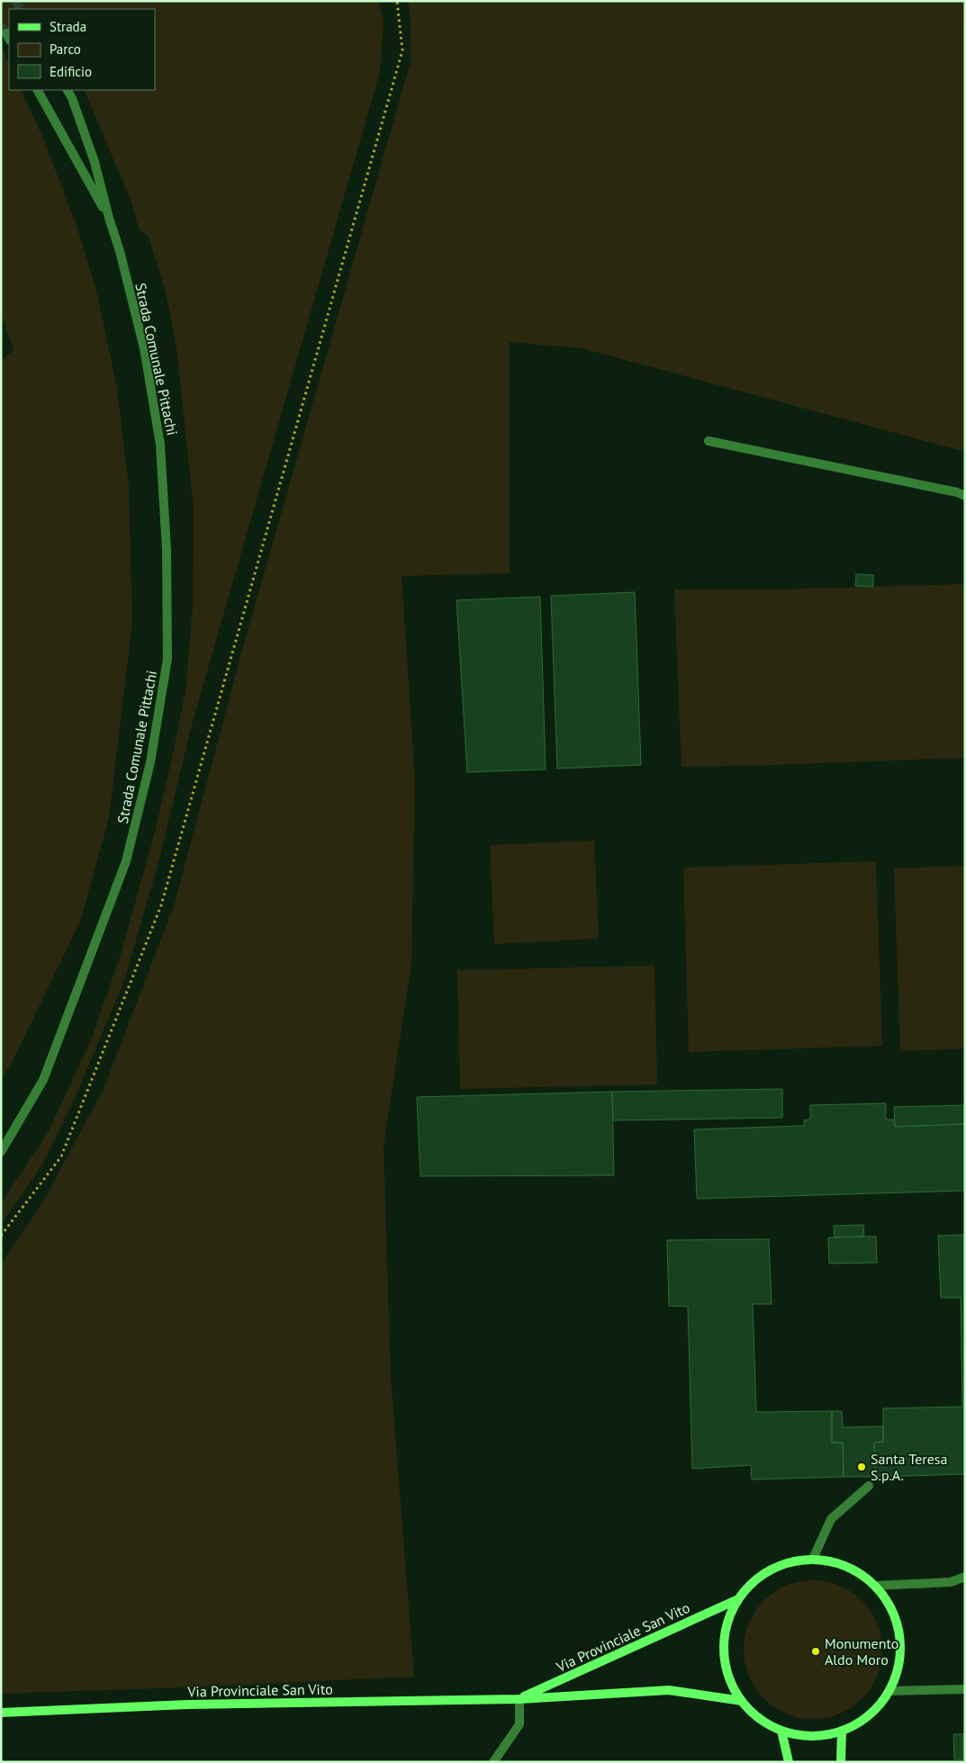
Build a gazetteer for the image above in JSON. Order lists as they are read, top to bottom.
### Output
{
  "streets": {
    "main road": ["Via Provinciale San Vito"],
    "street": ["Strada Comunale Pittachi"]
  },
  "places": ["Santa Teresa S.p.A.", "Monumento Aldo Moro"],
  "legend": ["Strada", "Parco", "Edificio"]
}
